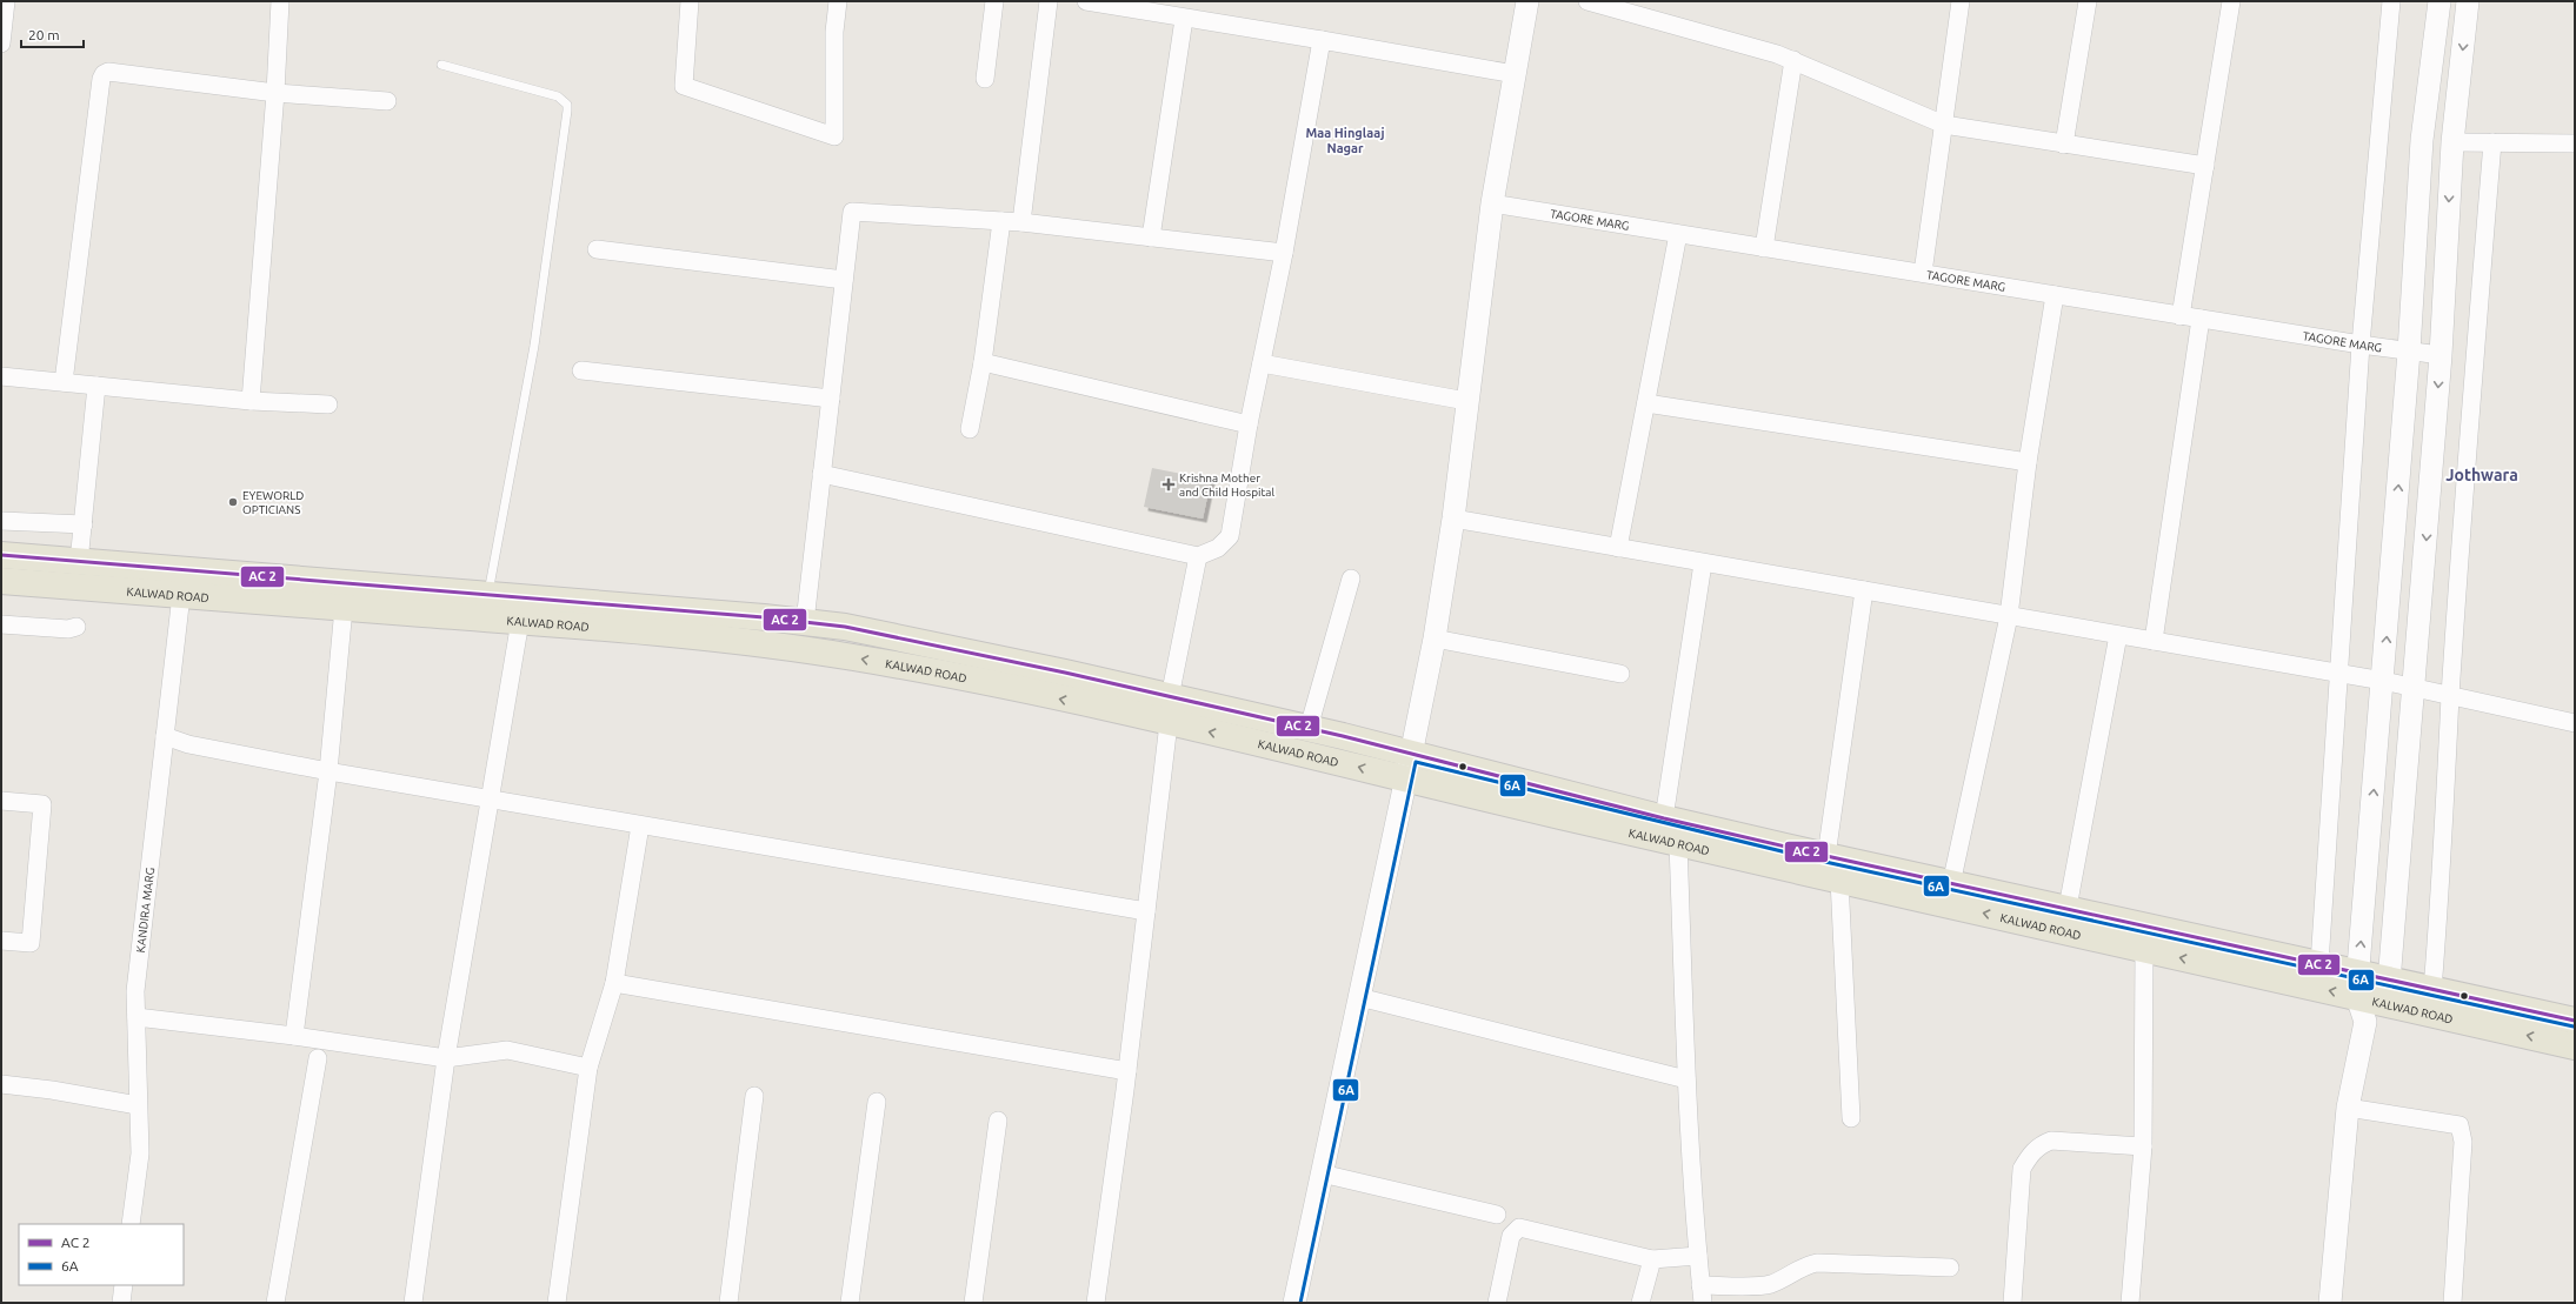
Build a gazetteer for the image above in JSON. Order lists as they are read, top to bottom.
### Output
{
  "streets": {
    "main road": ["KALWAD ROAD"],
    "street": ["TAGORE MARG", "KANDIRA MARG"]
  },
  "crossings": [
    ["KALWAD ROAD", "KANDIRA MARG"]
  ],
  "districts": ["Maa Hinglaaj Nagar", "Jothwara"],
  "places": {
    "health": ["Krishna Mother and Child Hospital"],
    "other": ["EYEWORLD OPTICIANS"]
  },
  "lines": ["transit line 6A"],
  "legend": ["AC 2", "6A"],
  "scale_bar": "20 m"
}
